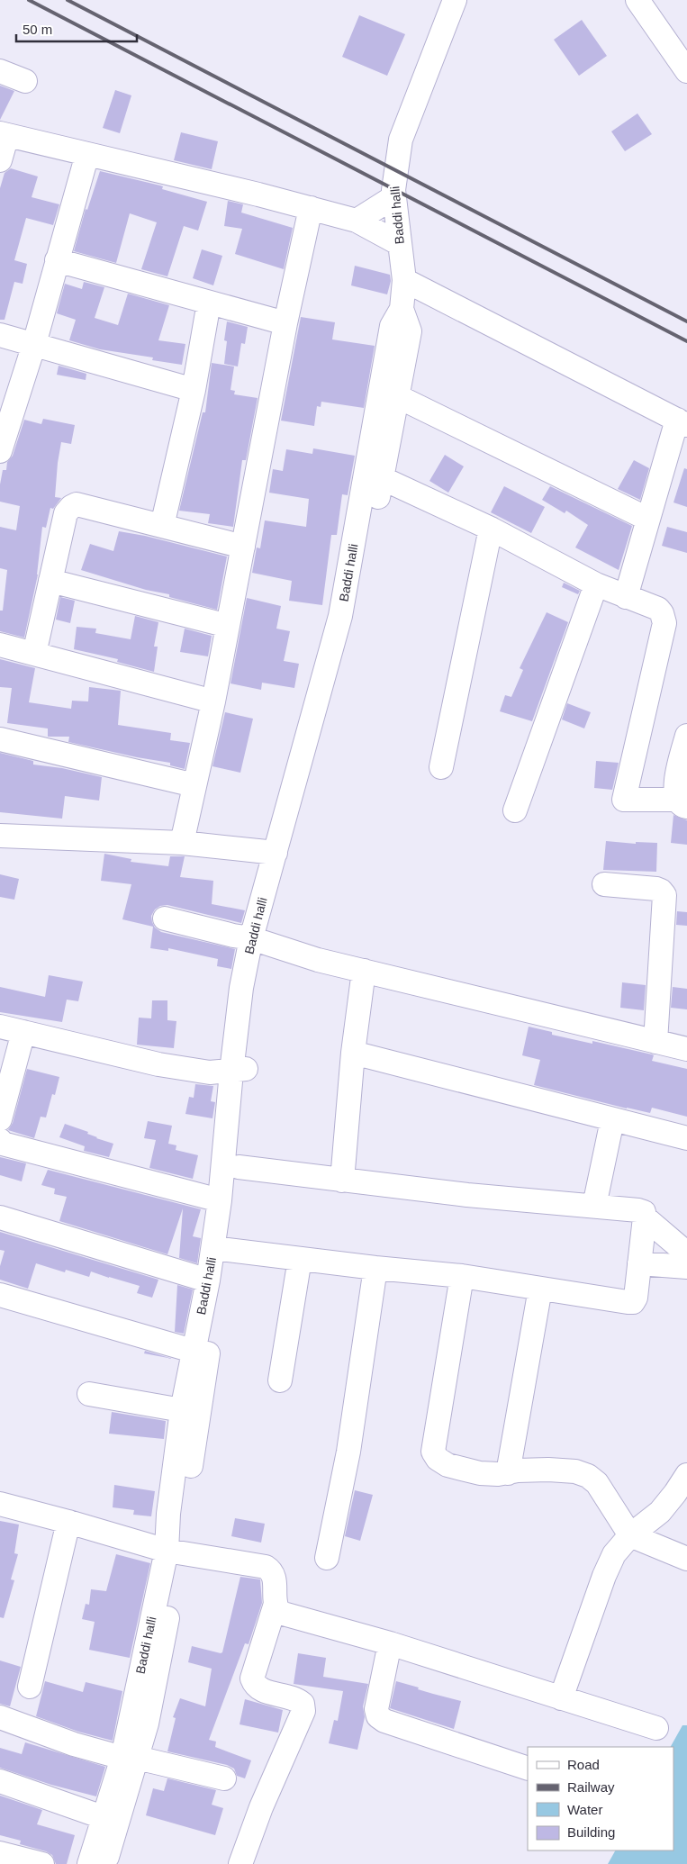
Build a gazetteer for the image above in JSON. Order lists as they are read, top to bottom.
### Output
{
  "streets": {
    "street": ["Baddi halli"]
  },
  "legend": [
    "Road",
    "Railway",
    "Water",
    "Building"
  ],
  "scale_bar": "50 m"
}
